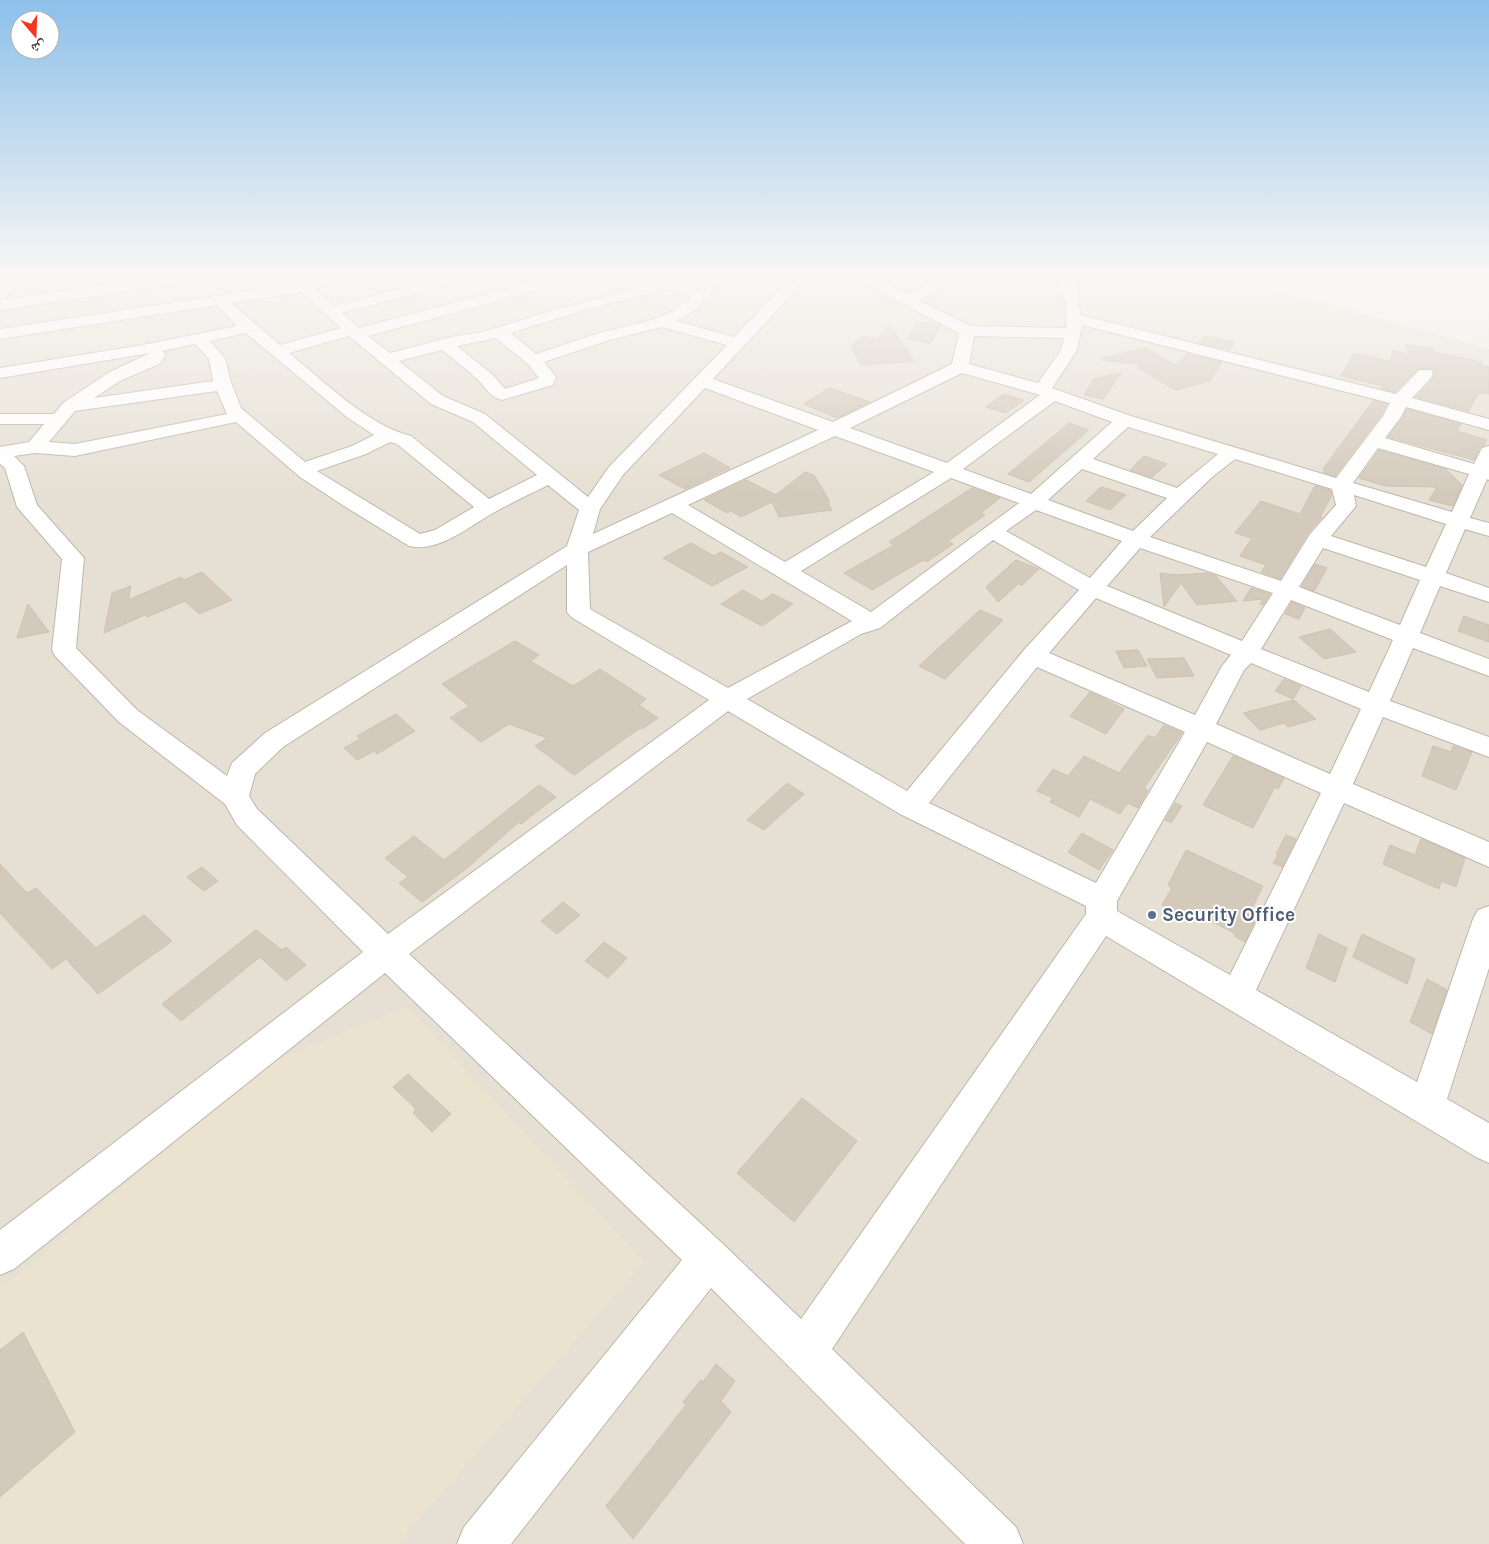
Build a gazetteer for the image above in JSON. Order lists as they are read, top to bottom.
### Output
{
  "places": ["Security Office"],
  "north": "bottom"
}
